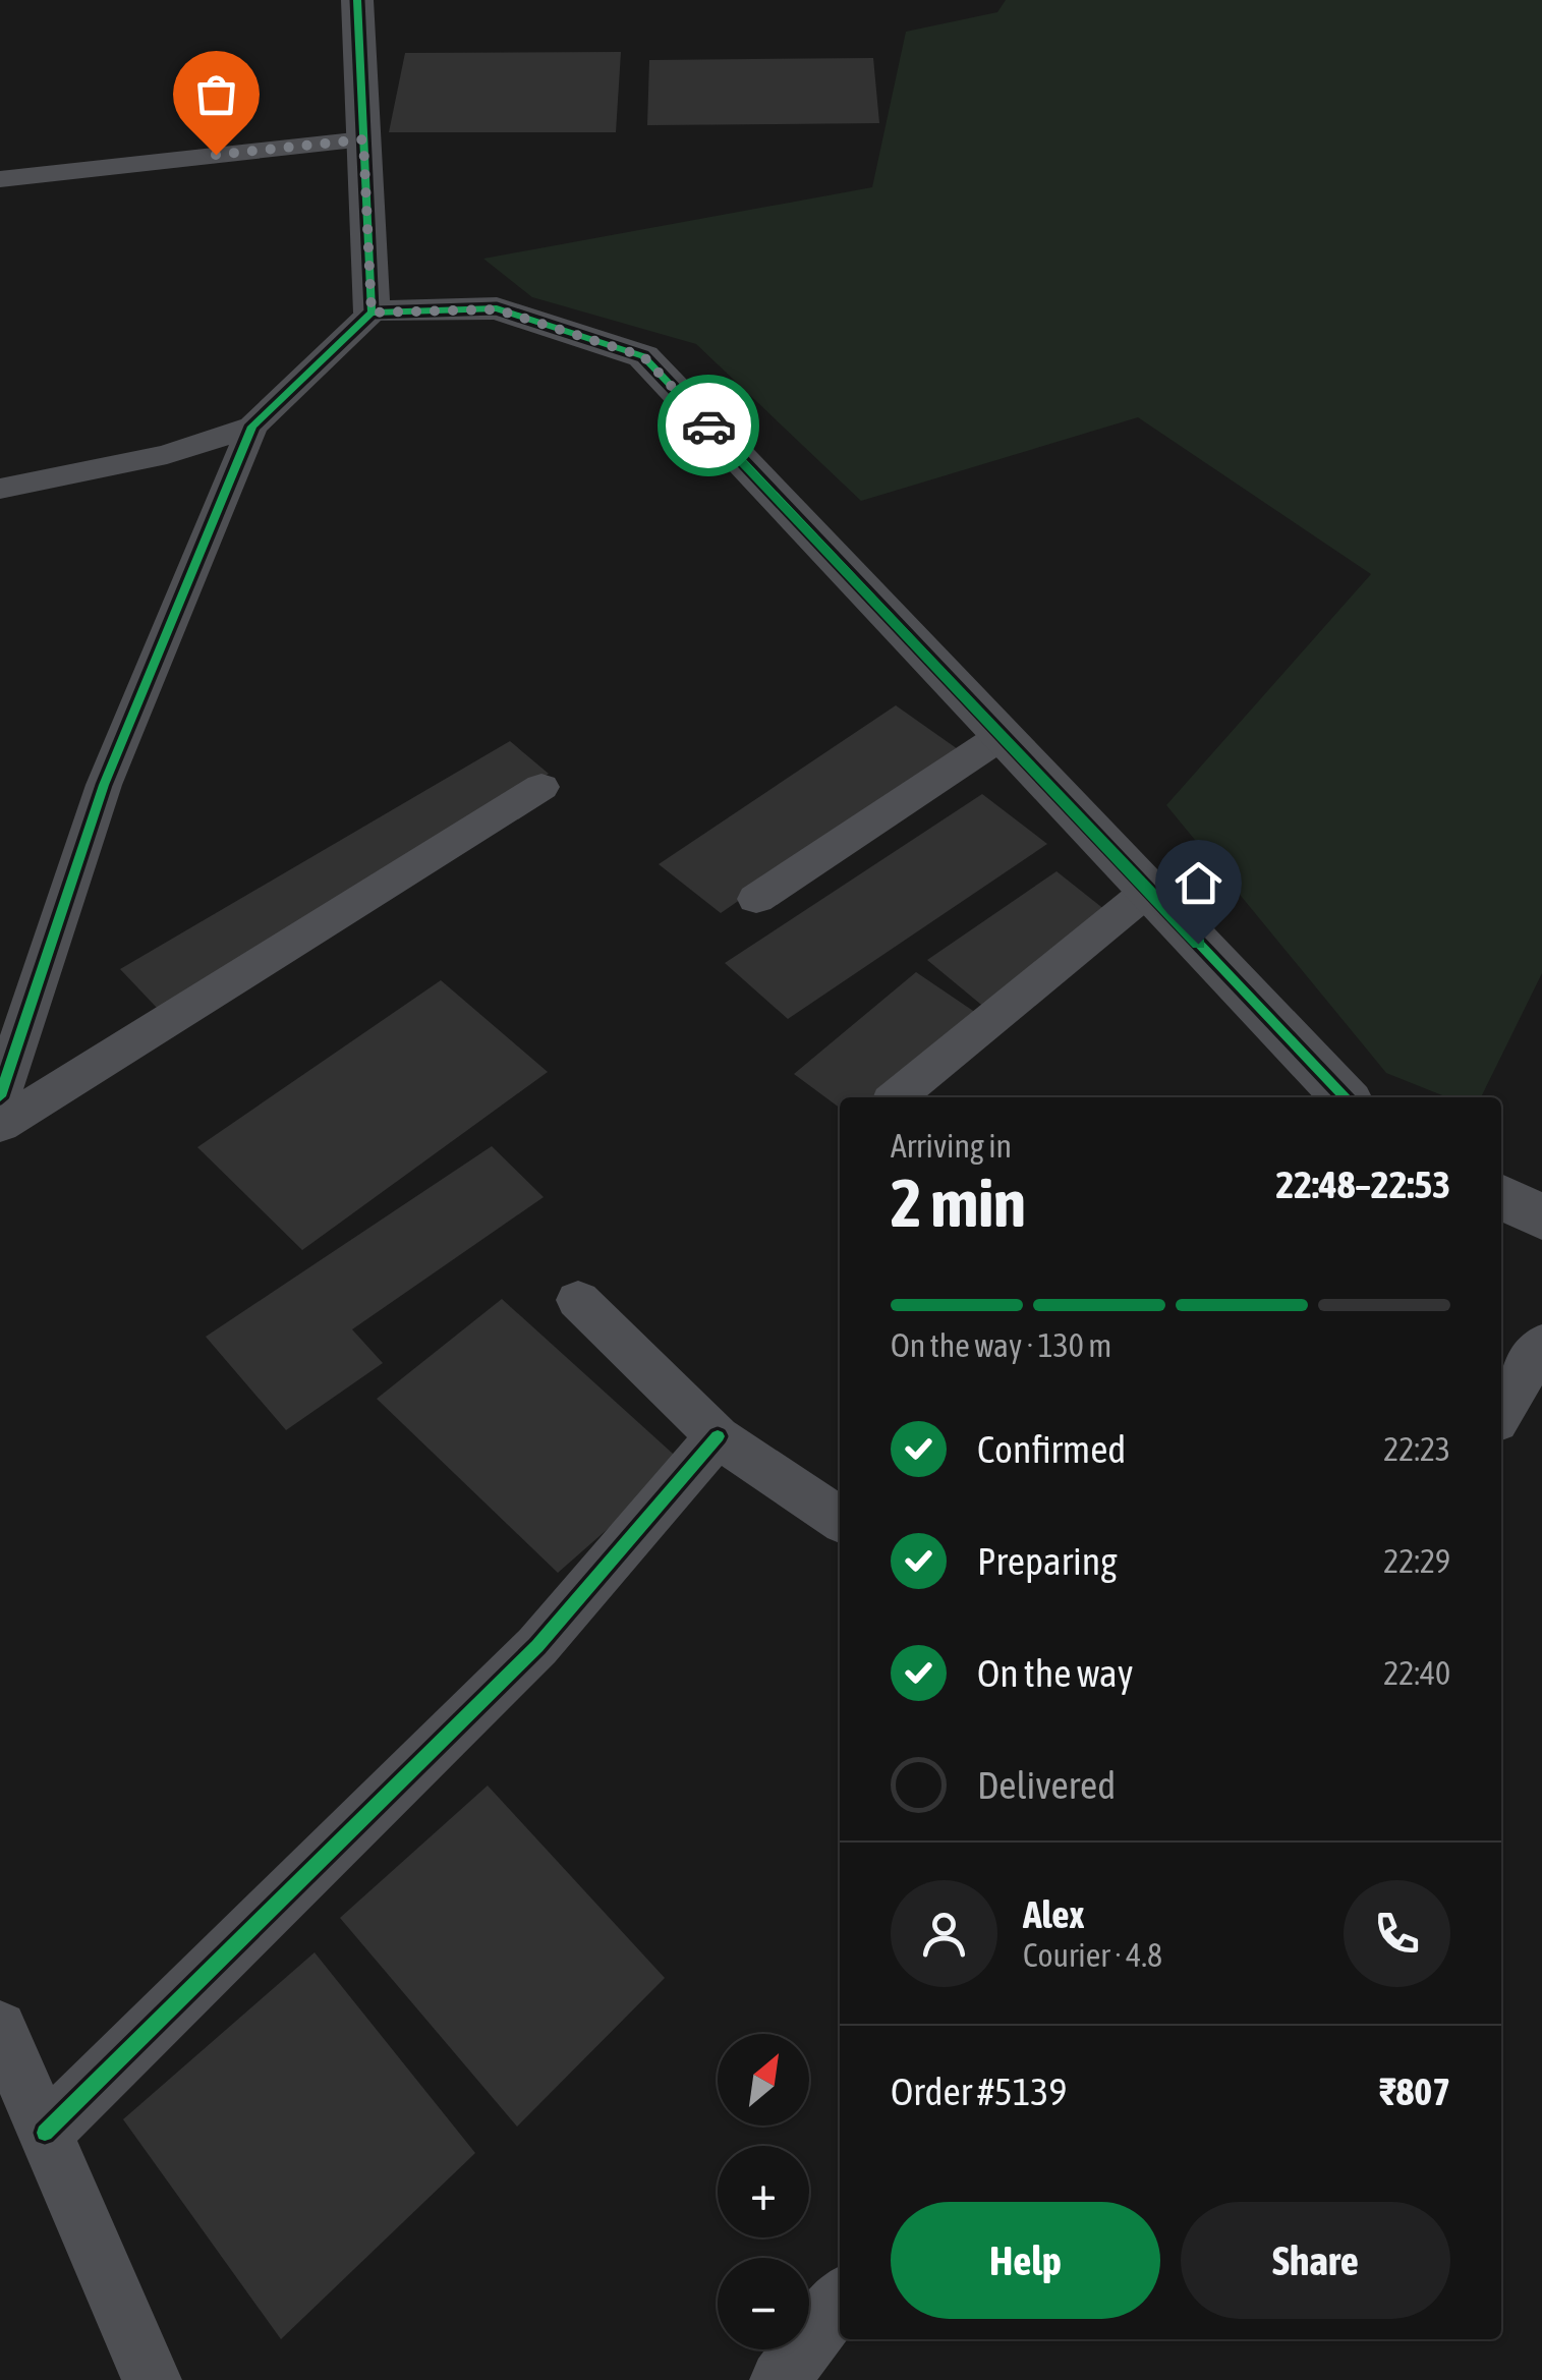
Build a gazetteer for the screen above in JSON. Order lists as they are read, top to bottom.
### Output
{
  "north": "top right",
  "page": {
    "heading": ["2 min", "Arriving in", "22:48–22:53"],
    "panel": [
      "Alex",
      "Courier · 4.8",
      "Order #5139",
      "₹807"
    ],
    "bar": "On the way · 130 m",
    "list": [
      ["Confirmed", "22:23"],
      ["Preparing", "22:29"],
      ["On the way", "22:40"],
      "Delivered"
    ],
    "map_buttons": ["+", "−"],
    "buttons": ["Help", "Share"]
  }
}
